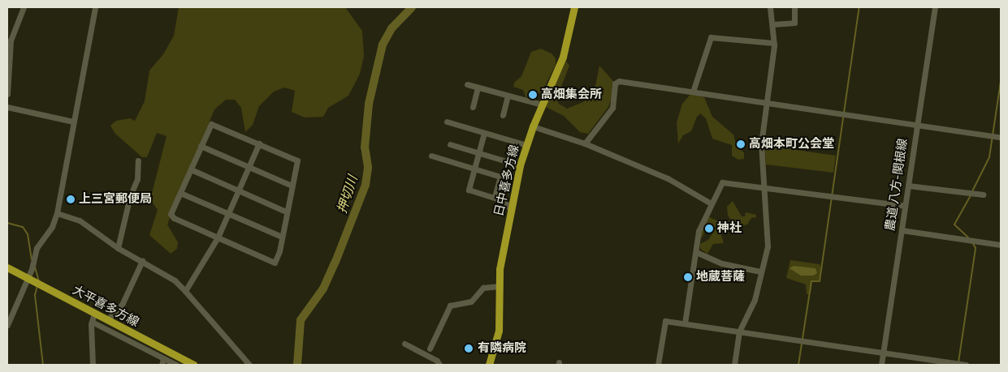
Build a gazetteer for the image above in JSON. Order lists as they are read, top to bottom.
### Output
{
  "streets": {
    "main road": ["日中喜多方線", "大平喜多方線"],
    "street": ["農道 八方-関根線"]
  },
  "water": ["押切川"],
  "places": [
    "高畑集会所",
    "高畑本町公会堂",
    "上三宮郵便局",
    "神社",
    "地蔵菩薩",
    "有隣病院"
  ]
}
